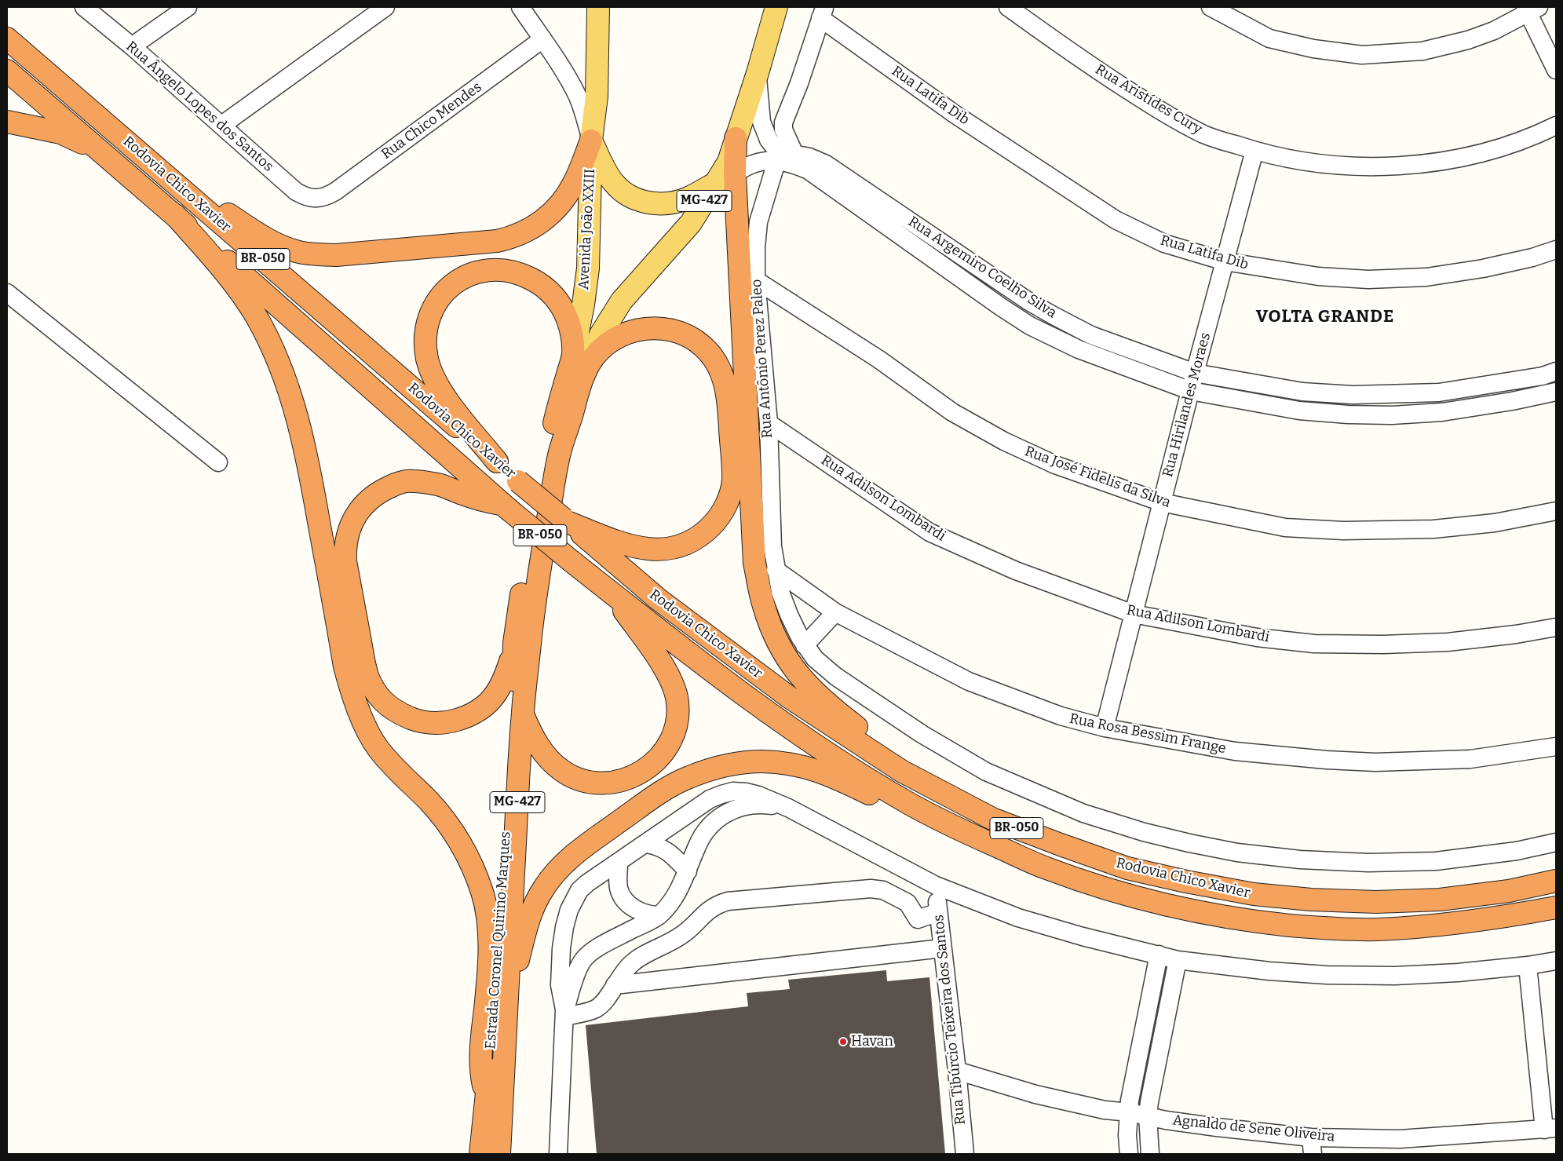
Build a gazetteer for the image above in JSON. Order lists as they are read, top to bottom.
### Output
{
  "streets": {
    "highway": [
      "Rodovia Chico Xavier",
      "MG-427",
      "BR-050",
      "Estrada Coronel Quirino Marques"
    ],
    "main road": ["Avenida João XXIII"],
    "street": [
      "Rua Latifa Dib",
      "Rua Aristídes Cury",
      "Rua Ângelo Lopes dos Santos",
      "Rua Chico Mendes",
      "Rua Argemiro Coelho Silva",
      "Rua Antônio Perez Paleo",
      "Rua Hirilandes Moraes",
      "Rua José Fidelis da Silva",
      "Rua Adilson Lombardi",
      "Rua Rosa Bessim Frange",
      "Rua Tibúrcio Teixeira dos Santos",
      "Agnaldo de Sene Oliveira"
    ]
  },
  "crossings": [
    ["Rua Latifa Dib", "Rua Hirilandes Moraes"],
    ["Rua Aristídes Cury", "Rua Hirilandes Moraes"],
    ["Rua Ângelo Lopes dos Santos", "Rua Chico Mendes"],
    ["MG-427", "Avenida João XXIII"],
    ["MG-427", "Rua Argemiro Coelho Silva"],
    ["MG-427", "Estrada Coronel Quirino Marques"],
    ["Rua Argemiro Coelho Silva", "Rua Antônio Perez Paleo"],
    ["Rua Argemiro Coelho Silva", "Rua Hirilandes Moraes"],
    ["Rua Antônio Perez Paleo", "Rua José Fidelis da Silva"],
    ["Rua Antônio Perez Paleo", "Rua Adilson Lombardi"],
    ["Rua Antônio Perez Paleo", "Rua Rosa Bessim Frange"],
    ["Rua Hirilandes Moraes", "Rua José Fidelis da Silva"],
    ["Rua Hirilandes Moraes", "Rua Adilson Lombardi"],
    ["Rua Hirilandes Moraes", "Rua Rosa Bessim Frange"],
    ["Rua Tibúrcio Teixeira dos Santos", "Agnaldo de Sene Oliveira"]
  ],
  "districts": ["VOLTA GRANDE"],
  "places": ["Havan"]
}
